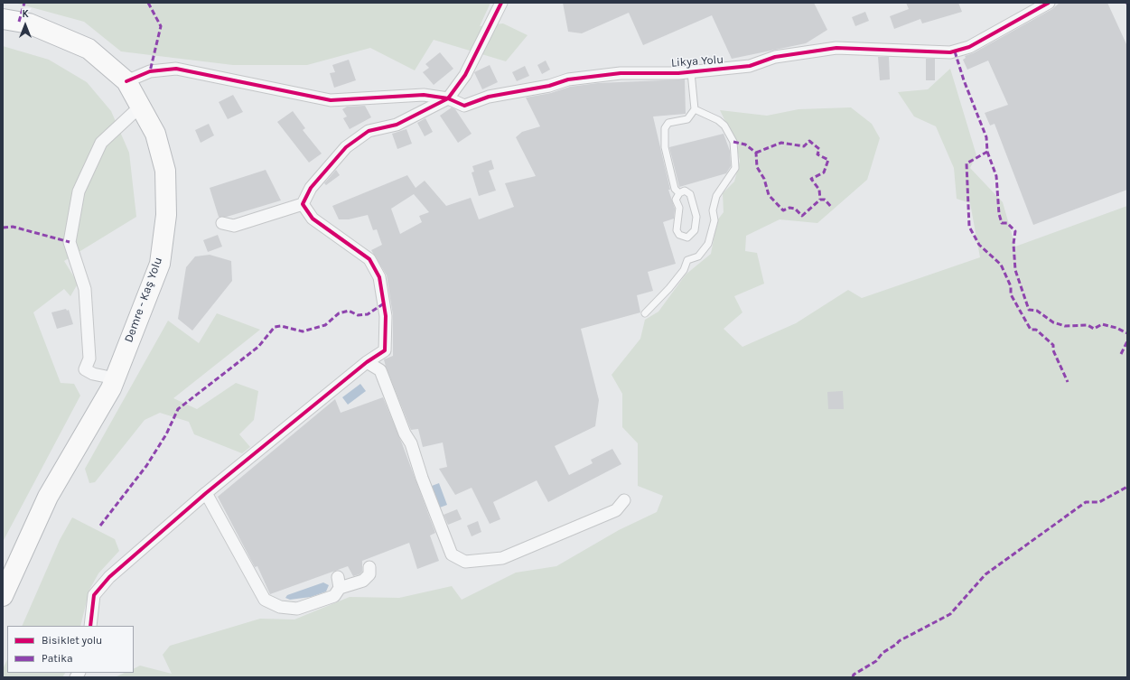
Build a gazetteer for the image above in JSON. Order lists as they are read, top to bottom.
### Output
{
  "streets": {
    "highway": ["Demre - Kaş Yolu"],
    "street": ["Likya Yolu"]
  },
  "crossings": [
    ["Likya Yolu", "Demre - Kaş Yolu"]
  ],
  "legend": ["Bisiklet yolu", "Patika"],
  "north": "top"
}
